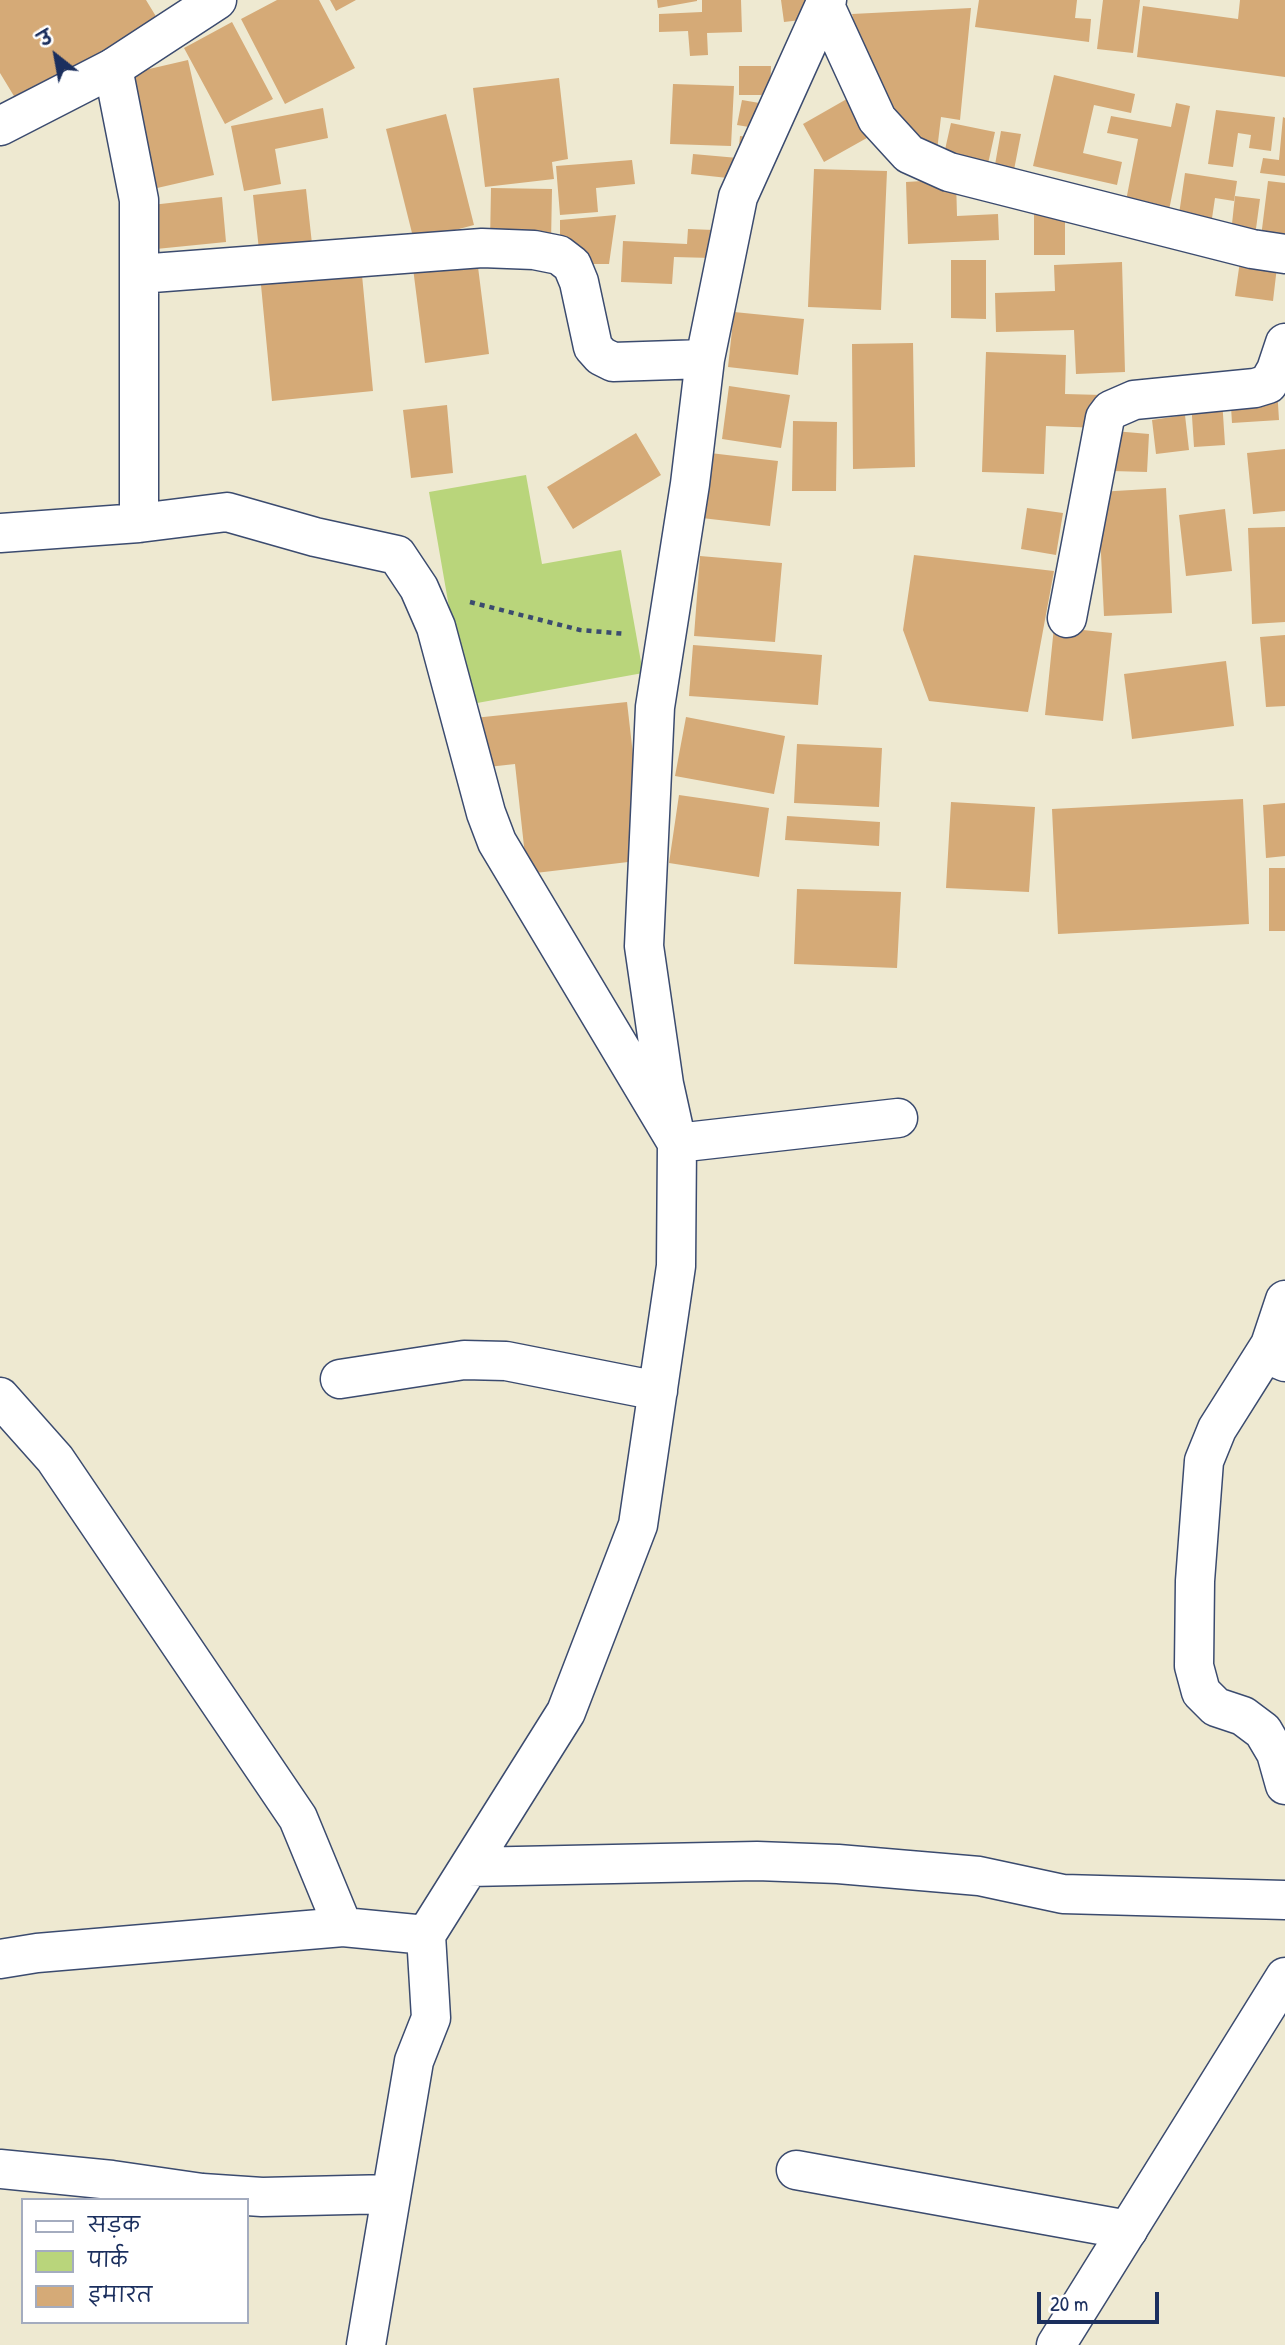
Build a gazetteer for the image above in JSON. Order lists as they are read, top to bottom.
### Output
{
  "legend": ["सड़क", "पार्क", "इमारत"],
  "scale_bar": "20 m",
  "north": "top left"
}
